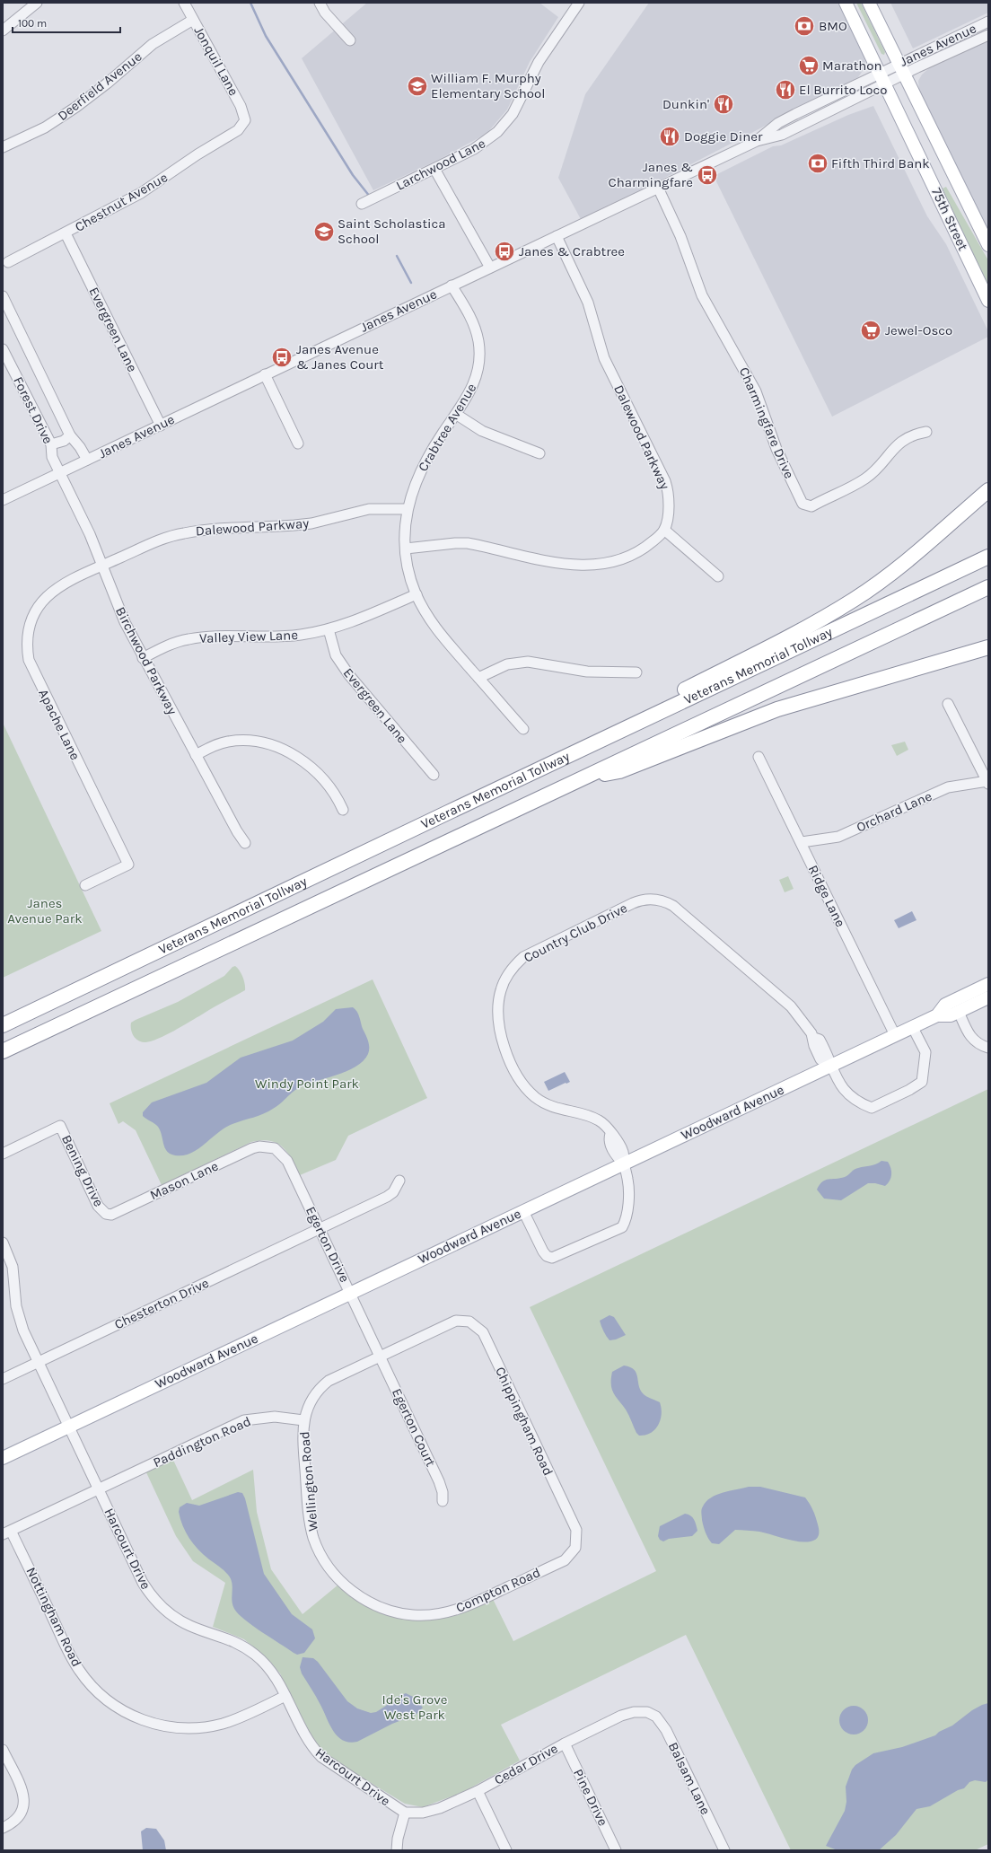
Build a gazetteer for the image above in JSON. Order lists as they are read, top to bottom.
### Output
{
  "streets": {
    "highway": ["Veterans Memorial Tollway"],
    "main road": ["75th Street", "Woodward Avenue"],
    "street": [
      "Janes Avenue",
      "Jonquil Lane",
      "Deerfield Avenue",
      "Larchwood Lane",
      "Chestnut Avenue",
      "Evergreen Lane",
      "Forest Drive",
      "Charmingfare Drive",
      "Crabtree Avenue",
      "Dalewood Parkway",
      "Valley View Lane",
      "Birchwood Parkway",
      "Apache Lane",
      "Orchard Lane",
      "Ridge Lane",
      "Country Club Drive",
      "Bening Drive",
      "Mason Lane",
      "Egerton Drive",
      "Chesterton Drive",
      "Chippingham Road",
      "Egerton Court",
      "Paddington Road",
      "Wellington Road",
      "Harcourt Drive",
      "Compton Road",
      "Nottingham Road",
      "Cedar Drive",
      "Balsam Lane",
      "Pine Drive"
    ]
  },
  "crossings": [
    ["Janes Avenue", "75th Street"],
    ["Janes Avenue", "Evergreen Lane"],
    ["Janes Avenue", "Forest Drive"],
    ["Janes Avenue", "Charmingfare Drive"],
    ["Janes Avenue", "Crabtree Avenue"],
    ["Janes Avenue", "Dalewood Parkway"],
    ["Janes Avenue", "Birchwood Parkway"],
    ["Jonquil Lane", "Deerfield Avenue"],
    ["Jonquil Lane", "Chestnut Avenue"],
    ["Chestnut Avenue", "Evergreen Lane"],
    ["Evergreen Lane", "Valley View Lane"],
    ["Forest Drive", "Birchwood Parkway"],
    ["Crabtree Avenue", "Dalewood Parkway"],
    ["Crabtree Avenue", "Valley View Lane"],
    ["Dalewood Parkway", "Birchwood Parkway"],
    ["Dalewood Parkway", "Apache Lane"],
    ["Valley View Lane", "Birchwood Parkway"],
    ["Birchwood Parkway", "Apache Lane"],
    ["Orchard Lane", "Ridge Lane"],
    ["Ridge Lane", "Woodward Avenue"],
    ["Country Club Drive", "Woodward Avenue"],
    ["Woodward Avenue", "Egerton Drive"],
    ["Woodward Avenue", "Harcourt Drive"],
    ["Bening Drive", "Mason Lane"],
    ["Mason Lane", "Egerton Drive"],
    ["Egerton Drive", "Chesterton Drive"],
    ["Egerton Drive", "Chippingham Road"],
    ["Egerton Drive", "Egerton Court"],
    ["Chesterton Drive", "Harcourt Drive"],
    ["Chippingham Road", "Egerton Court"],
    ["Chippingham Road", "Compton Road"],
    ["Paddington Road", "Wellington Road"],
    ["Paddington Road", "Harcourt Drive"],
    ["Paddington Road", "Nottingham Road"],
    ["Wellington Road", "Compton Road"],
    ["Harcourt Drive", "Nottingham Road"],
    ["Harcourt Drive", "Cedar Drive"],
    ["Cedar Drive", "Balsam Lane"],
    ["Cedar Drive", "Pine Drive"]
  ],
  "parks": ["Janes Avenue Park", "Windy Point Park", "Ide's Grove West Park"],
  "places": {
    "bank": ["BMO", "Fifth Third Bank"],
    "supermarket": ["Marathon", "Jewel-Osco"],
    "school or university": ["William F. Murphy Elementary School", "Saint Scholastica School"],
    "restaurant": ["El Burrito Loco", "Dunkin'", "Doggie Diner"],
    "bus stop": ["Janes & Charmingfare", "Janes & Crabtree", "Janes Avenue & Janes Court"]
  },
  "scale_bar": "100 m"
}
